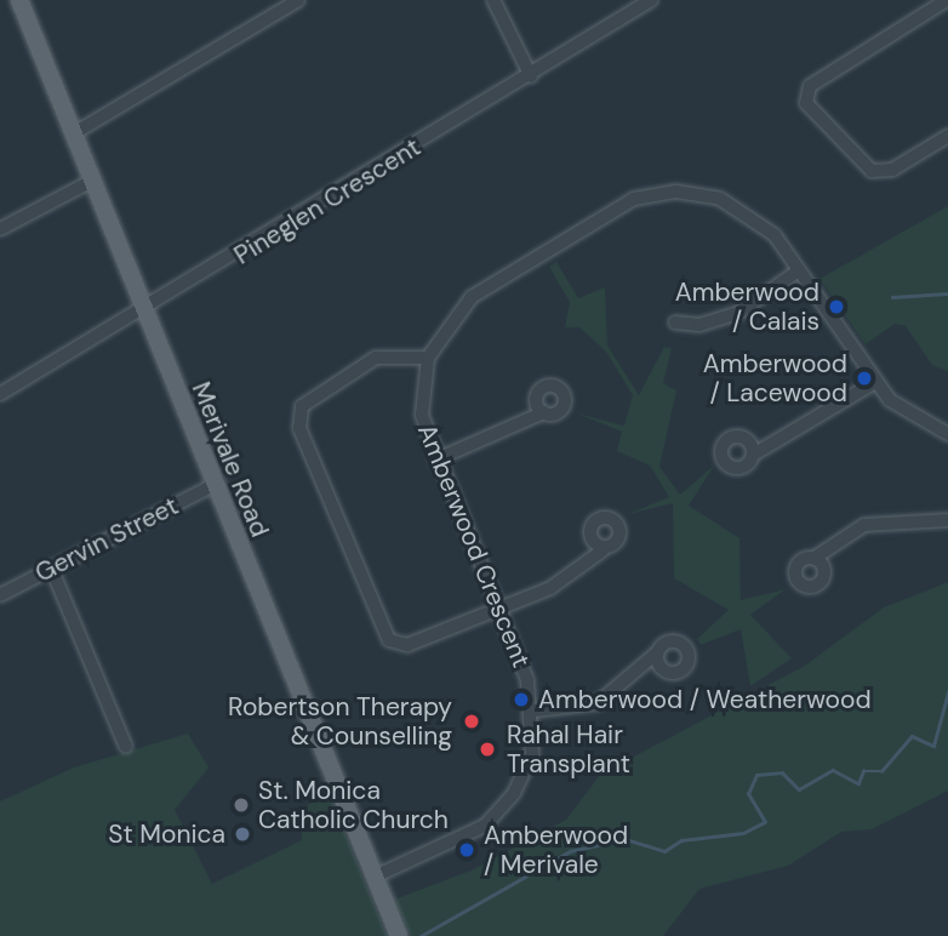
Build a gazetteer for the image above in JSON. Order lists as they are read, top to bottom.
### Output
{
  "streets": {
    "main road": ["Merivale Road"],
    "street": ["Pineglen Crescent", "Gervin Street", "Amberwood Crescent"]
  },
  "crossings": [
    ["Pineglen Crescent", "Merivale Road"],
    ["Merivale Road", "Gervin Street"],
    ["Merivale Road", "Amberwood Crescent"]
  ],
  "places": [
    "Amberwood / Calais",
    "Amberwood / Lacewood",
    "Amberwood / Weatherwood",
    "Robertson Therapy & Counselling",
    "Rahal Hair Transplant",
    "St. Monica Catholic Church",
    "St Monica",
    "Amberwood / Merivale"
  ]
}
